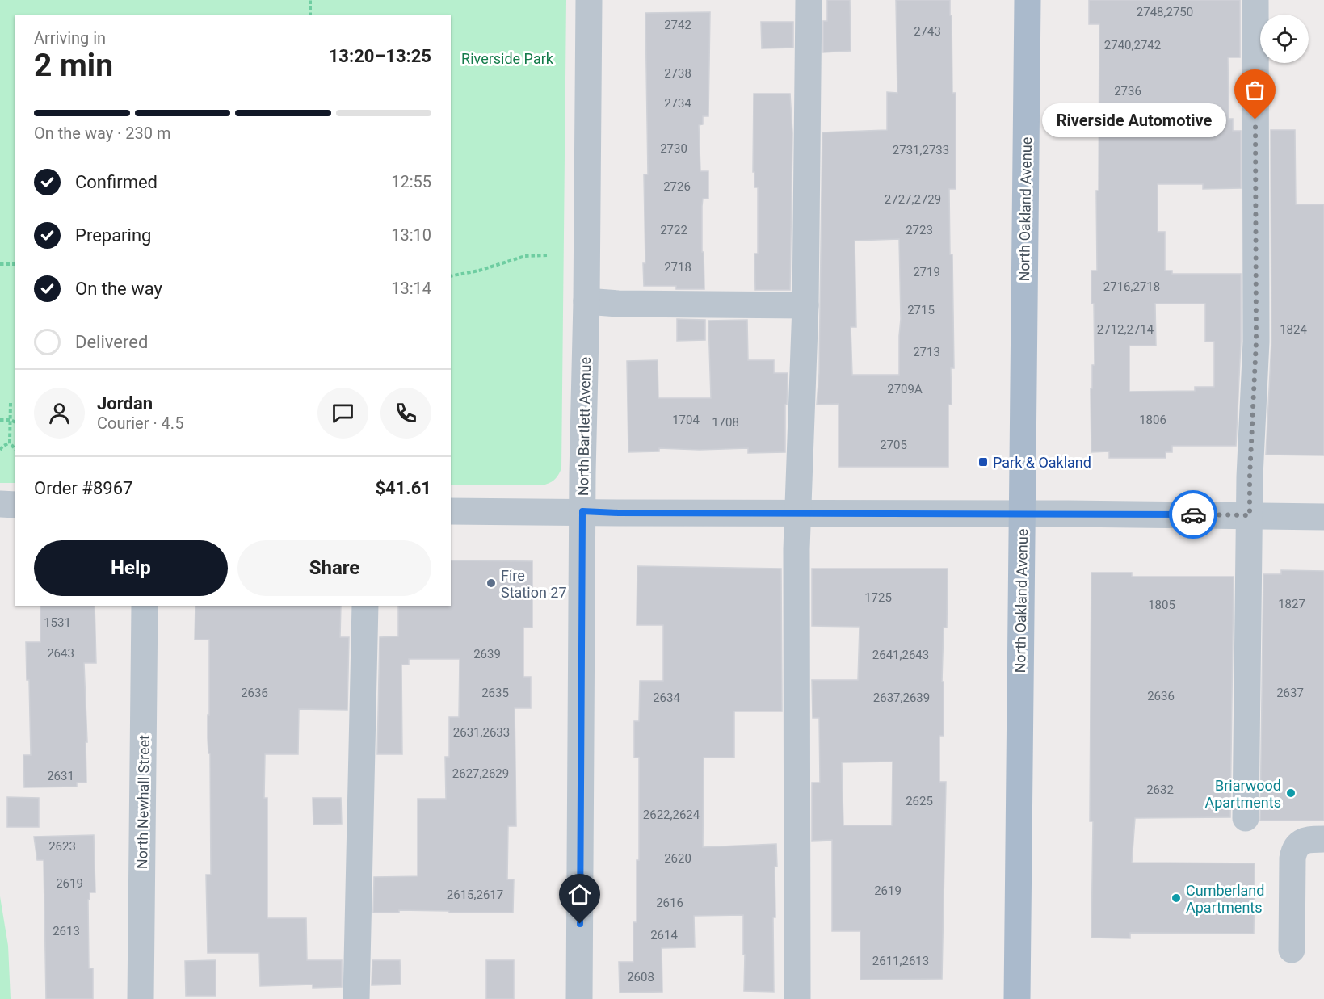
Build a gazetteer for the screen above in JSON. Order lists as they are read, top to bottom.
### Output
{
  "streets": {
    "main road": ["North Oakland Avenue"],
    "street": ["North Bartlett Avenue", "North Newhall Street"]
  },
  "parks": ["Riverside Park"],
  "places": {
    "other": [
      "Riverside Automotive",
      "Fire Station 27",
      "Briarwood Apartments",
      "Cumberland Apartments"
    ],
    "transit": ["Park & Oakland"]
  },
  "house_numbers": [
    "2748,2750",
    "2742",
    "2743",
    "2740,2742",
    "2738",
    "2736",
    "2734",
    "2730",
    "2731,2733",
    "2726",
    "2727,2729",
    "2722",
    "2723",
    "2718",
    "2719",
    "2716,2718",
    "2715",
    "2712,2714",
    "1824",
    "2713",
    "2709A",
    "1704",
    "1806",
    "1708",
    "2705",
    "1725",
    "1827",
    "1805",
    "1531",
    "2643",
    "2639",
    "2641,2643",
    "2636",
    "2635",
    "2637",
    "2636",
    "2634",
    "2637,2639",
    "2631,2633",
    "2627,2629",
    "2631",
    "2632",
    "2625",
    "2622,2624",
    "2623",
    "2620",
    "2619",
    "2619",
    "2615,2617",
    "2616",
    "2613",
    "2614",
    "2611,2613",
    "2608"
  ],
  "page": {
    "heading": ["2 min", "Arriving in", "13:20–13:25"],
    "panel": [
      "Jordan",
      "Courier · 4.5",
      "Order #8967",
      "$41.61"
    ],
    "bar": "On the way · 230 m",
    "bubble": "Riverside Automotive",
    "list": [
      ["Confirmed", "12:55"],
      ["Preparing", "13:10"],
      ["On the way", "13:14"],
      "Delivered"
    ],
    "buttons": ["Help", "Share"]
  }
}
